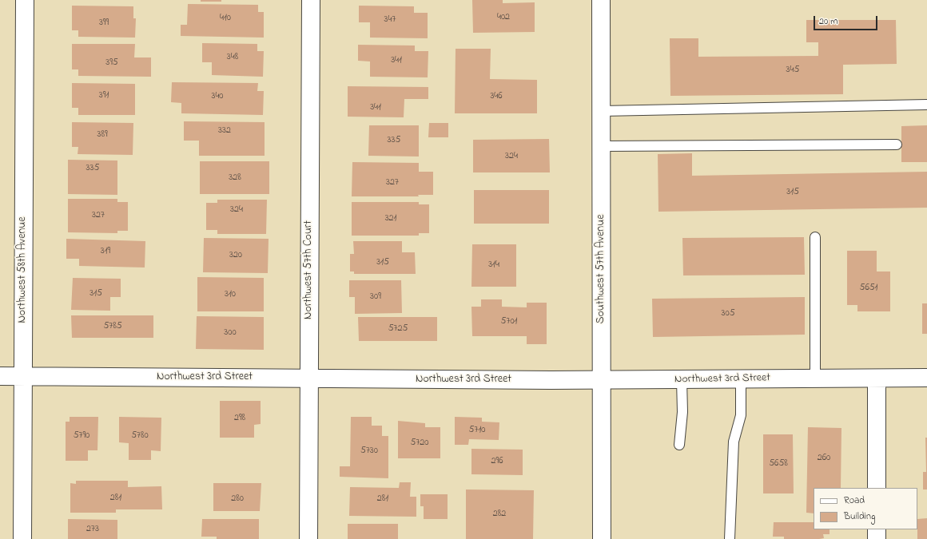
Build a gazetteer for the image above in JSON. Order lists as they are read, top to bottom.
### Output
{
  "streets": {
    "street": [
      "Southwest 57th Avenue",
      "Northwest 58th Avenue",
      "Northwest 57th Court",
      "Northwest 3rd Street"
    ]
  },
  "crossings": [
    ["Southwest 57th Avenue", "Northwest 3rd Street"],
    ["Northwest 58th Avenue", "Northwest 3rd Street"],
    ["Northwest 57th Court", "Northwest 3rd Street"]
  ],
  "house_numbers": [
    "402",
    "410",
    "347",
    "399",
    "348",
    "341",
    "395",
    "345",
    "391",
    "340",
    "346",
    "341",
    "332",
    "389",
    "335",
    "324",
    "335",
    "328",
    "327",
    "315",
    "324",
    "327",
    "321",
    "319",
    "320",
    "315",
    "314",
    "5651",
    "315",
    "310",
    "309",
    "305",
    "5701",
    "5785",
    "5725",
    "300",
    "298",
    "5710",
    "5790",
    "5780",
    "5720",
    "5730",
    "260",
    "296",
    "5658",
    "281",
    "280",
    "281",
    "282",
    "273"
  ],
  "legend": ["Road", "Building"],
  "scale_bar": "20 m"
}
